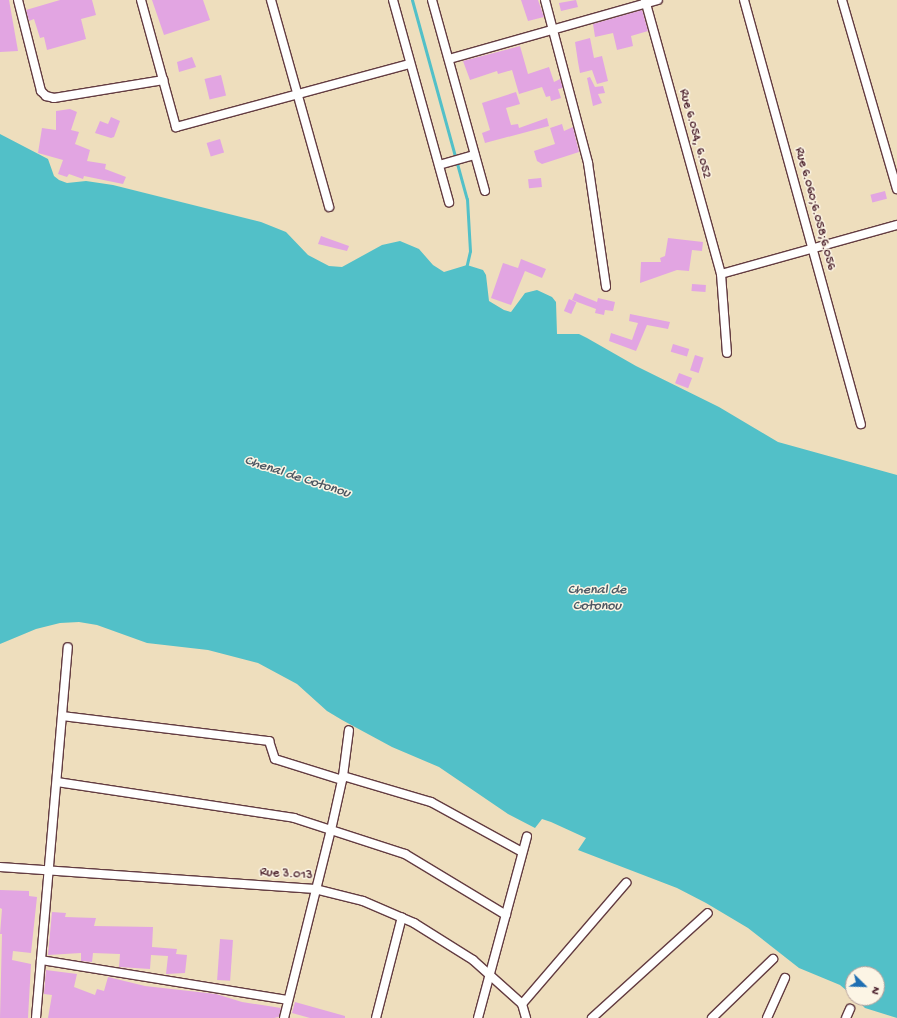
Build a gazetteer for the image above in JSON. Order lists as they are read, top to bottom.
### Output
{
  "streets": {
    "street": ["Rue 6.054, 6.052", "Rue 6.060;6.058;6.056", "Rue 3.013"]
  },
  "water": ["Chenal de Cotonou"],
  "north": "bottom right"
}
